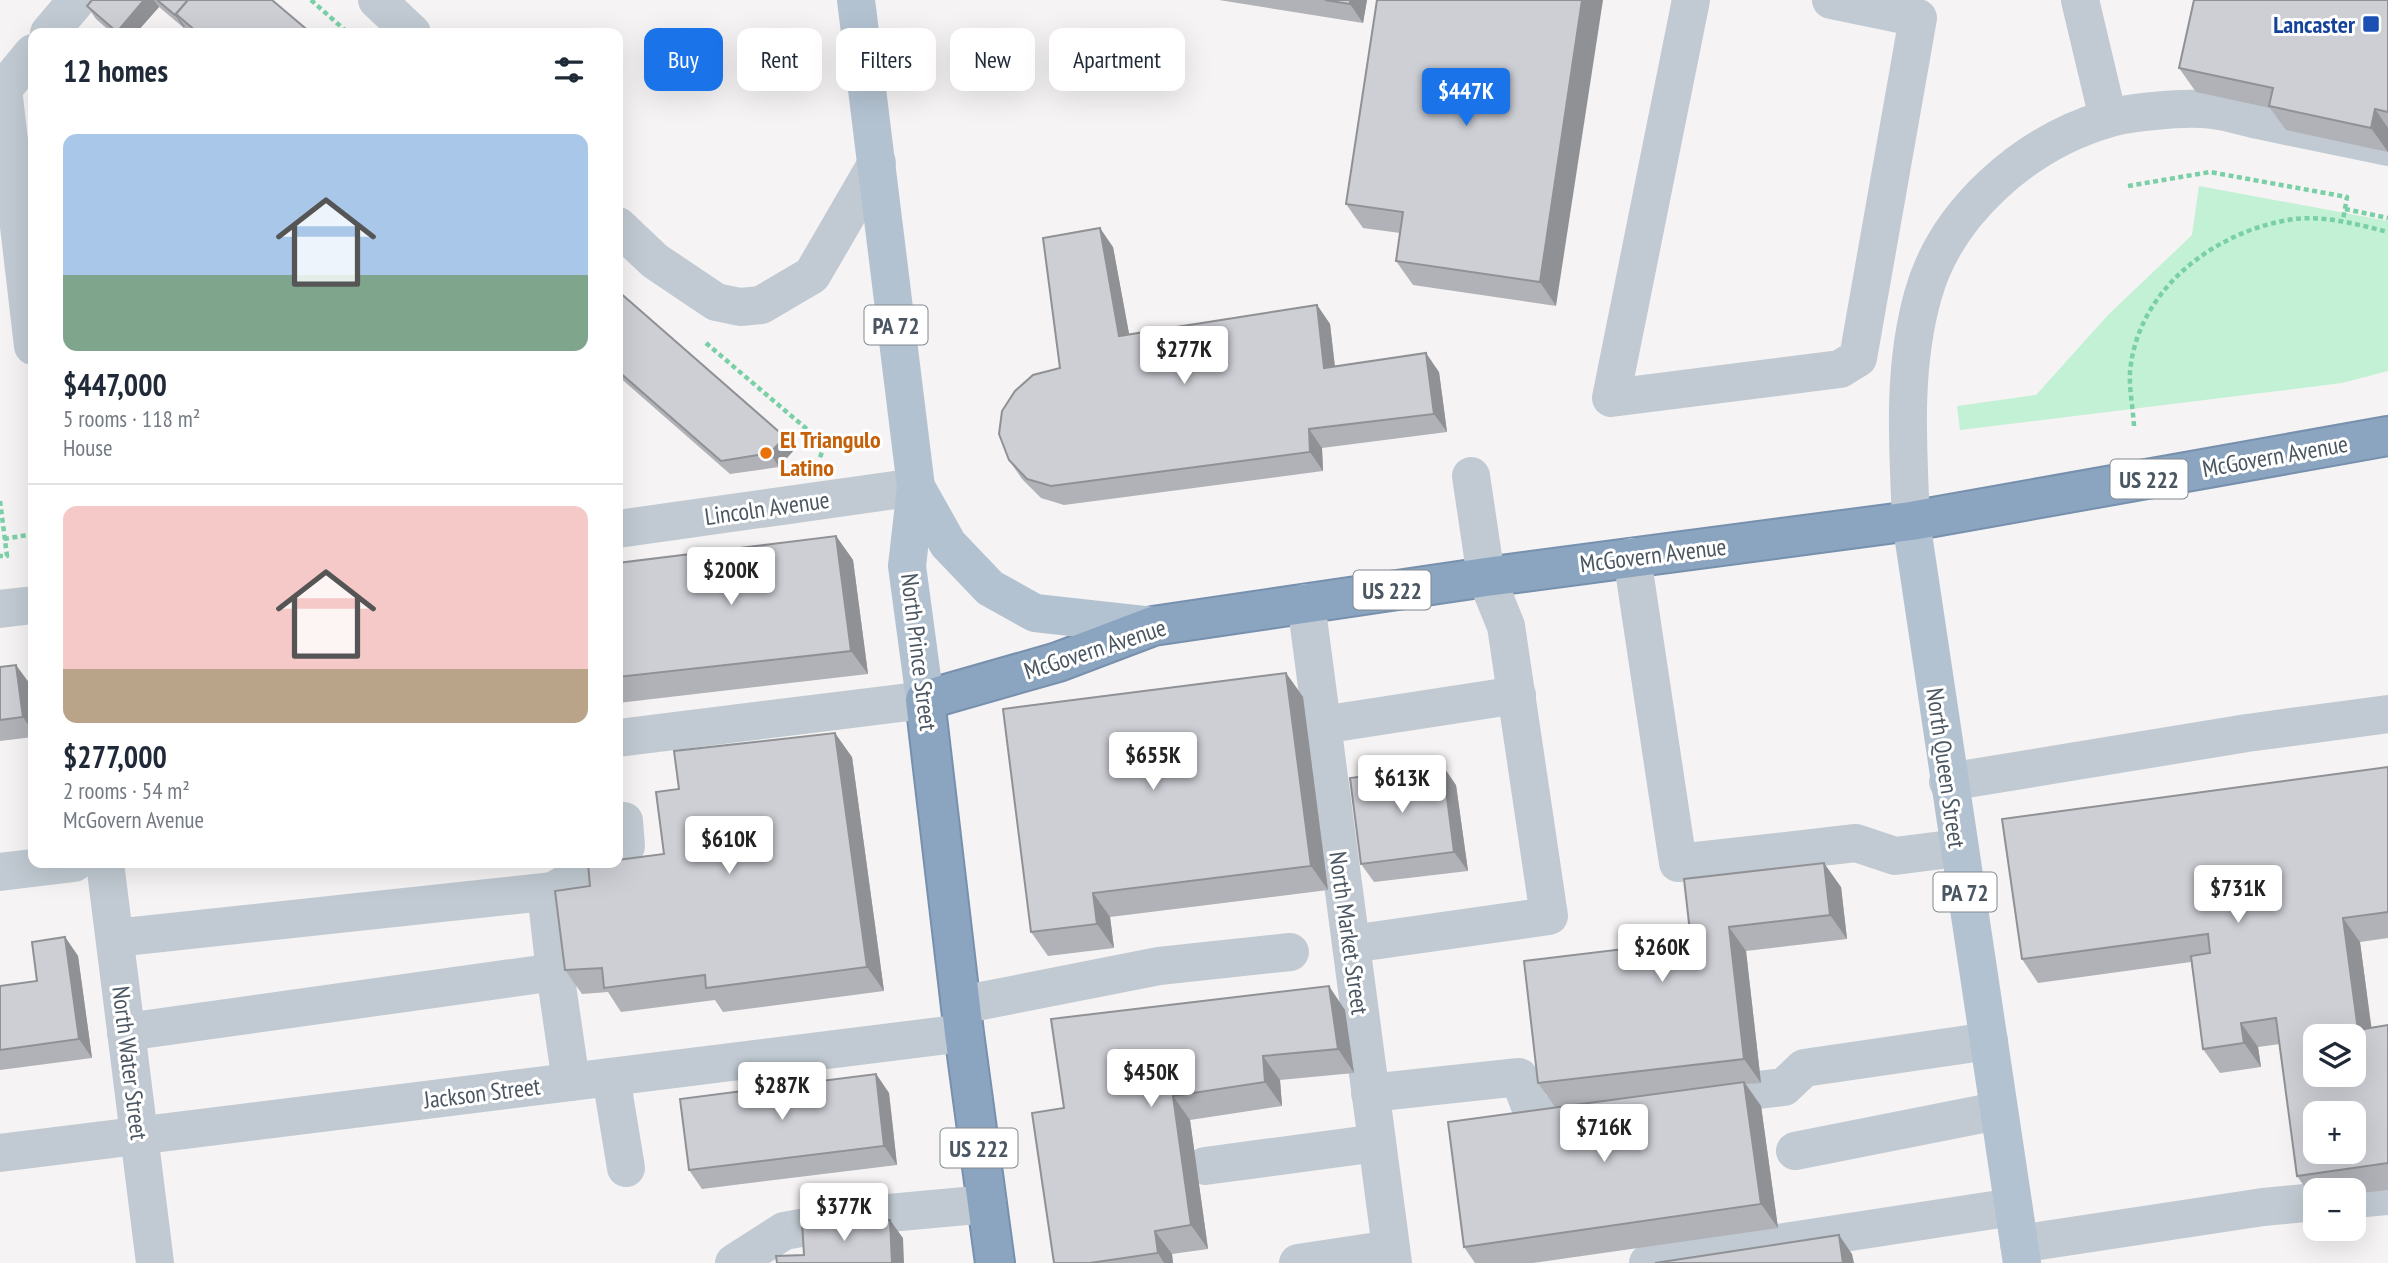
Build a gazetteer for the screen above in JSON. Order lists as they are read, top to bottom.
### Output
{
  "streets": {
    "highway": ["McGovern Avenue", "US 222", "North Prince Street"],
    "main road": ["PA 72", "North Queen Street"],
    "street": [
      "Lincoln Avenue",
      "North Market Street",
      "North Water Street",
      "Jackson Street"
    ]
  },
  "crossings": [
    ["PA 72", "McGovern Avenue"],
    ["PA 72", "Lincoln Avenue"],
    ["PA 72", "North Prince Street"],
    ["McGovern Avenue", "North Prince Street"],
    ["McGovern Avenue", "North Queen Street"],
    ["McGovern Avenue", "North Market Street"],
    ["Lincoln Avenue", "North Prince Street"],
    ["North Prince Street", "Jackson Street"],
    ["North Water Street", "Jackson Street"]
  ],
  "places": {
    "transit": ["Lancaster"],
    "other": ["El Triangulo Latino"]
  },
  "page": {
    "chip": [
      "Buy",
      "Rent",
      "Filters",
      "New",
      "Apartment"
    ],
    "heading": "12 homes",
    "price": [
      "$447K",
      "$277K",
      "$200K",
      "$655K",
      "$613K",
      "$610K",
      "$731K",
      "$260K",
      "$450K",
      "$287K",
      "$716K",
      "$377K"
    ],
    "list": [
      {
        "name": "$447,000",
        "note": "5 rooms · 118 m² · House"
      },
      {
        "name": "$277,000",
        "note": "2 rooms · 54 m² · McGovern Avenue"
      }
    ],
    "map_buttons": ["+", "−"]
  }
}
